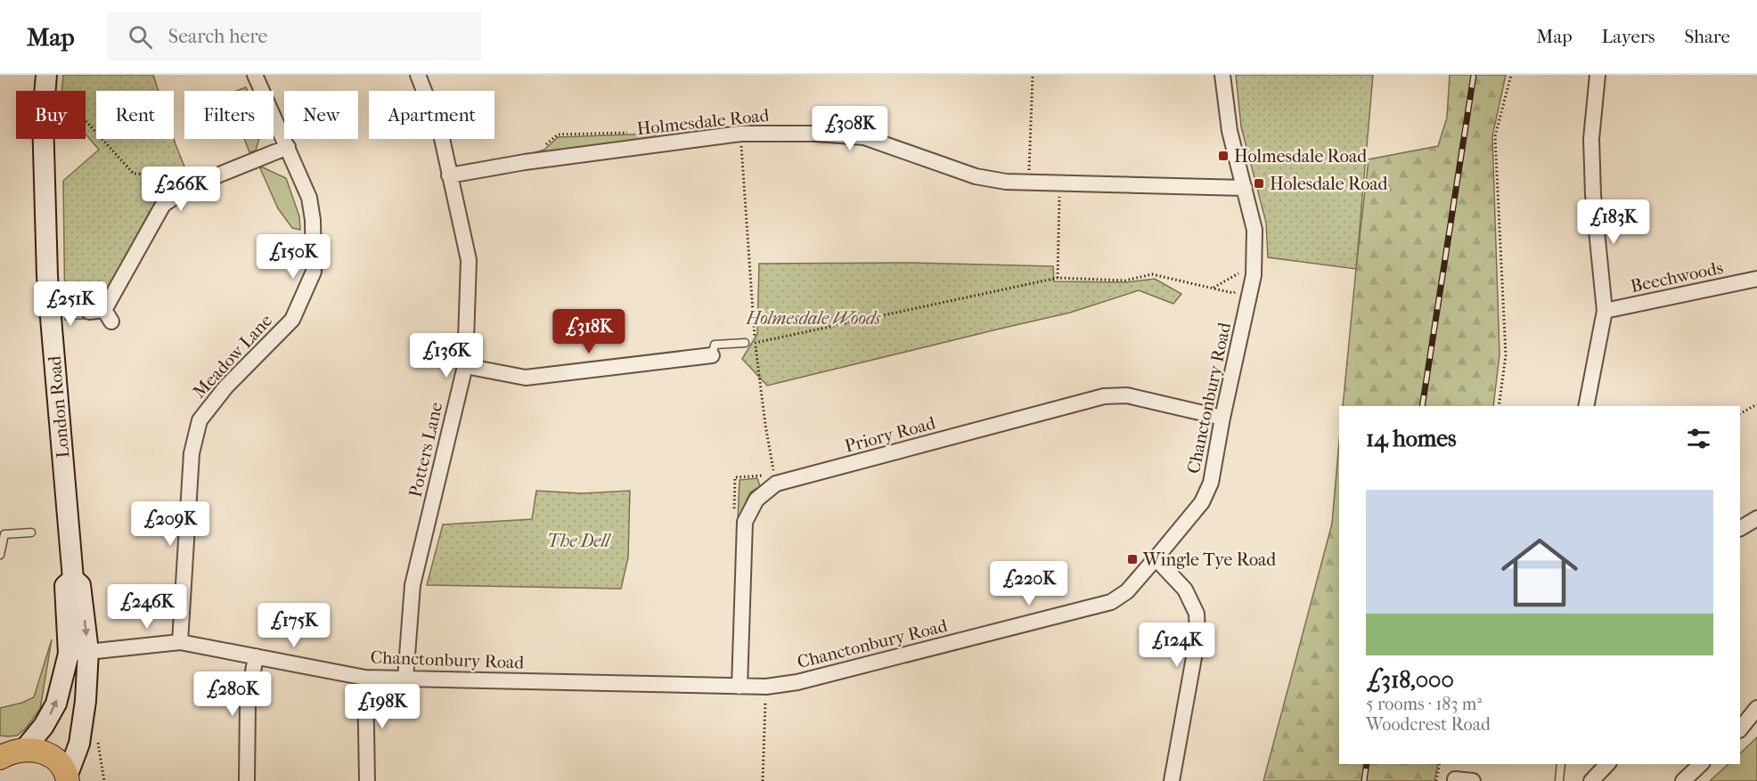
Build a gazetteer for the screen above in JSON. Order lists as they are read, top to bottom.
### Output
{
  "streets": {
    "main road": ["London Road"],
    "street": [
      "Holmesdale Road",
      "Beechwoods",
      "Meadow Lane",
      "Chanctonbury Road",
      "Priory Road",
      "Potters Lane"
    ]
  },
  "crossings": [
    ["Holmesdale Road", "Chanctonbury Road"],
    ["Holmesdale Road", "Potters Lane"],
    ["Meadow Lane", "Chanctonbury Road"],
    ["Chanctonbury Road", "London Road"],
    ["Chanctonbury Road", "Priory Road"],
    ["Chanctonbury Road", "Potters Lane"]
  ],
  "parks": ["Holmesdale Woods", "The Dell"],
  "places": {
    "transit": ["Holmesdale Road", "Holesdale Road", "Wingle Tye Road"]
  },
  "page": {
    "header": "Map",
    "search": "Search here",
    "nav": ["Map", "Layers", "Share"],
    "chip": [
      "Buy",
      "Rent",
      "Filters",
      "New",
      "Apartment"
    ],
    "price": [
      "£308K",
      "£266K",
      "£183K",
      "£150K",
      "£251K",
      "£318K",
      "£136K",
      "£209K",
      "£220K",
      "£246K",
      "£175K",
      "£124K",
      "£280K",
      "£198K"
    ],
    "heading": "14 homes",
    "list": [
      {
        "name": "£318,000",
        "note": "5 rooms · 183 m² · Woodcrest Road"
      }
    ]
  }
}
